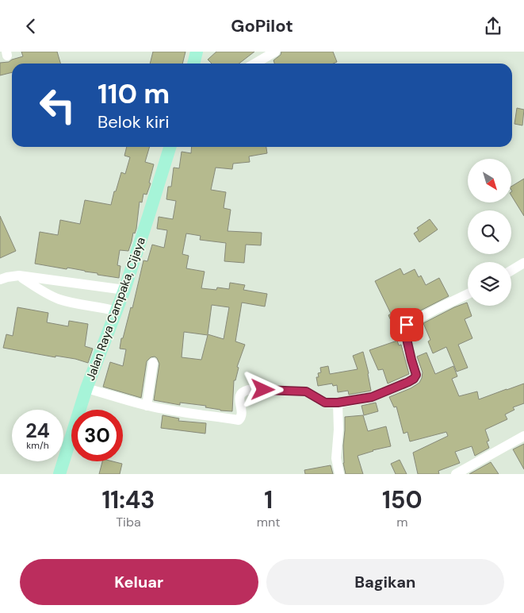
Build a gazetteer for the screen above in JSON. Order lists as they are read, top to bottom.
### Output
{
  "streets": {
    "main road": ["Jalan Raya Campaka, Cijaya"]
  },
  "north": "bottom right",
  "page": {
    "header": "GoPilot",
    "turn": ["110 m", "Belok kiri"],
    "speed": "24 km/h",
    "limit": "30",
    "eta": [
      "11:43",
      "Tiba",
      "1",
      "mnt",
      "150",
      "m"
    ],
    "buttons": ["Keluar", "Bagikan"]
  }
}
